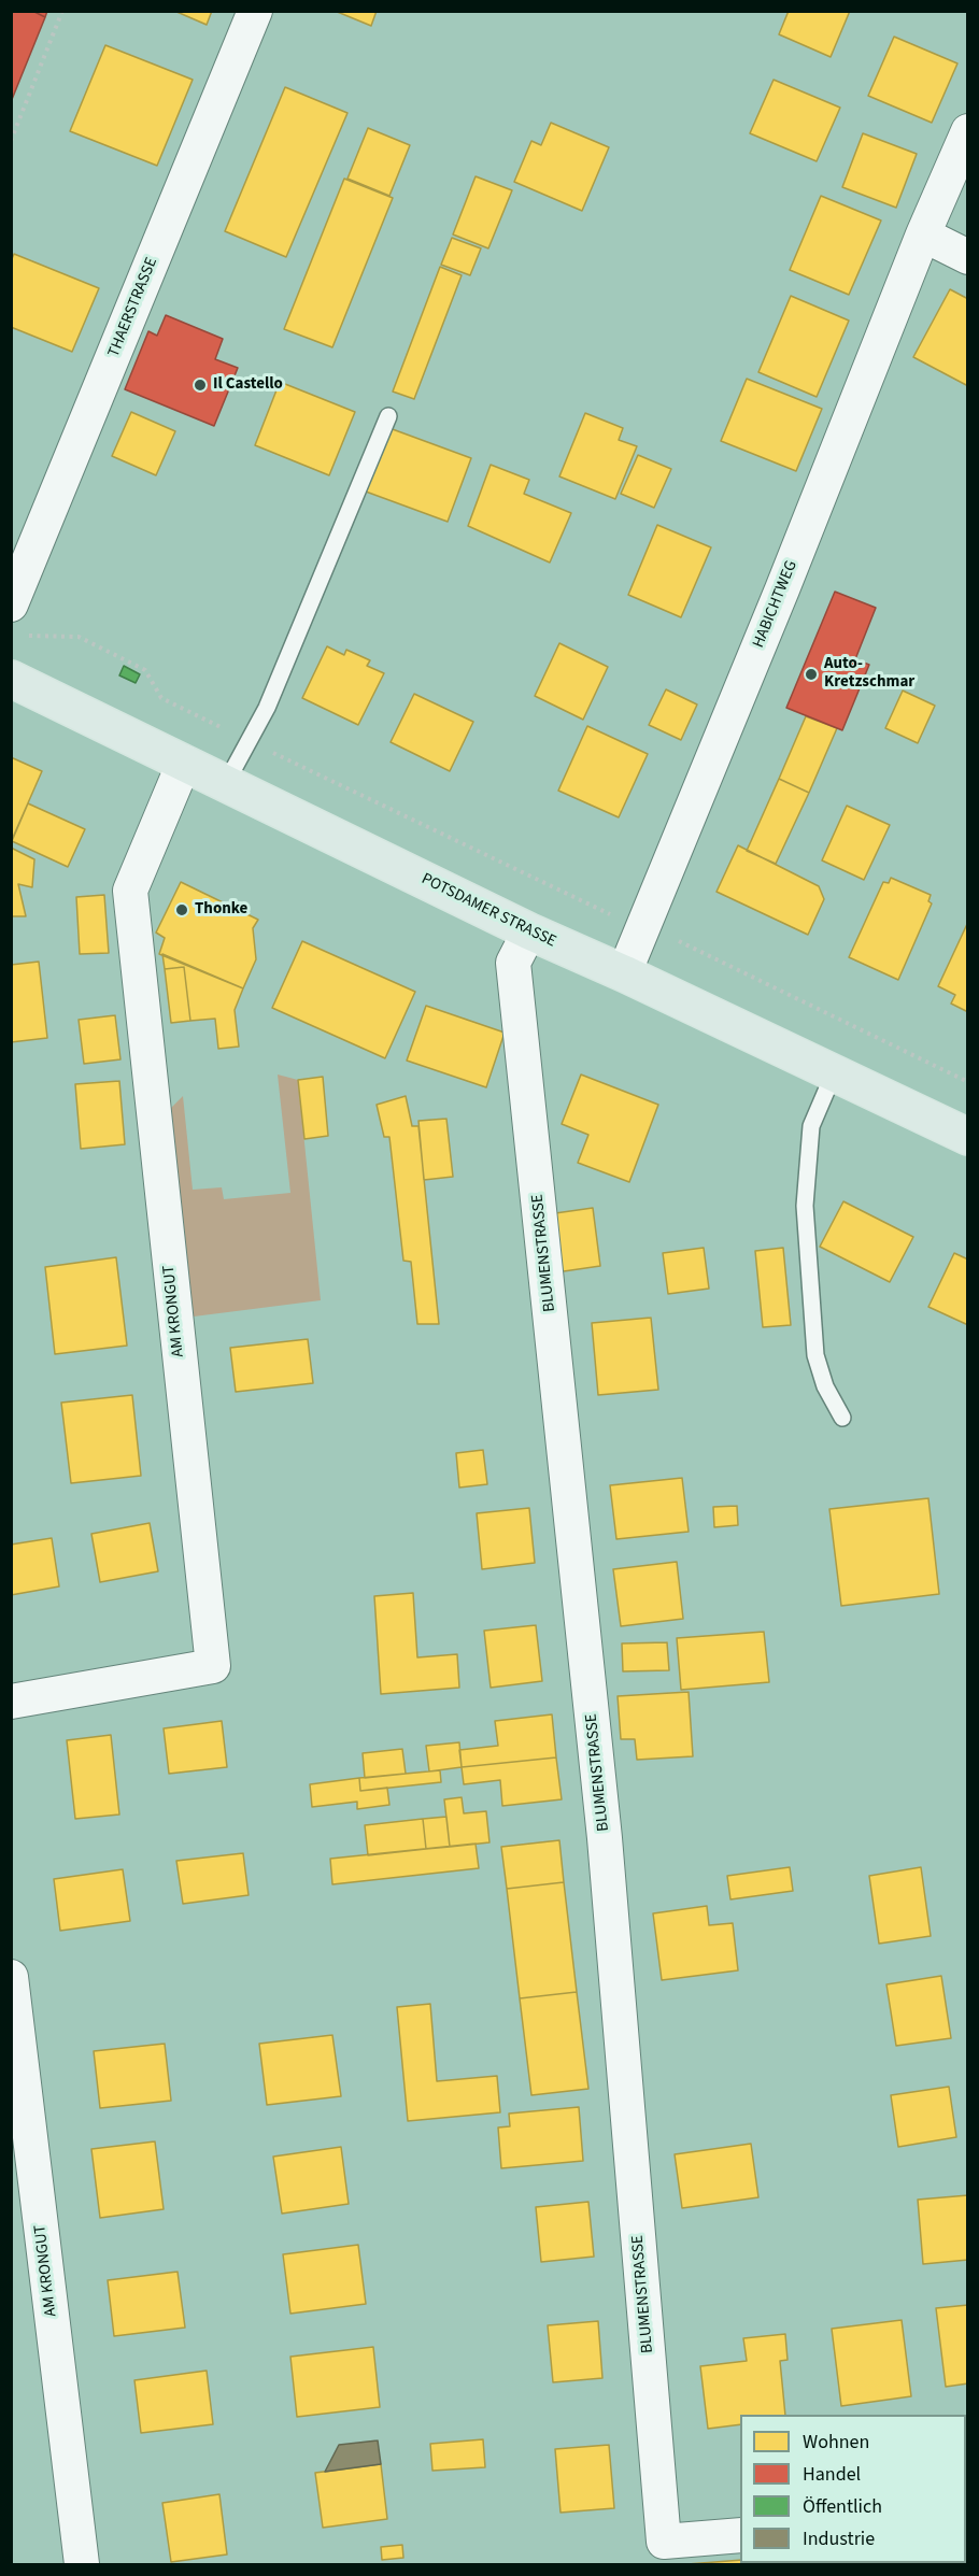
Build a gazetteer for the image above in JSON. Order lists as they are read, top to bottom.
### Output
{
  "streets": {
    "main road": ["POTSDAMER STRASSE"],
    "street": [
      "THAERSTRASSE",
      "HABICHTWEG",
      "BLUMENSTRASSE",
      "AM KRONGUT"
    ]
  },
  "crossings": [
    ["HABICHTWEG", "POTSDAMER STRASSE"],
    ["POTSDAMER STRASSE", "BLUMENSTRASSE"],
    ["POTSDAMER STRASSE", "AM KRONGUT"]
  ],
  "places": ["Il Castello", "Auto- Kretzschmar", "Thonke"],
  "legend": [
    "Wohnen",
    "Handel",
    "Öffentlich",
    "Industrie"
  ]
}
